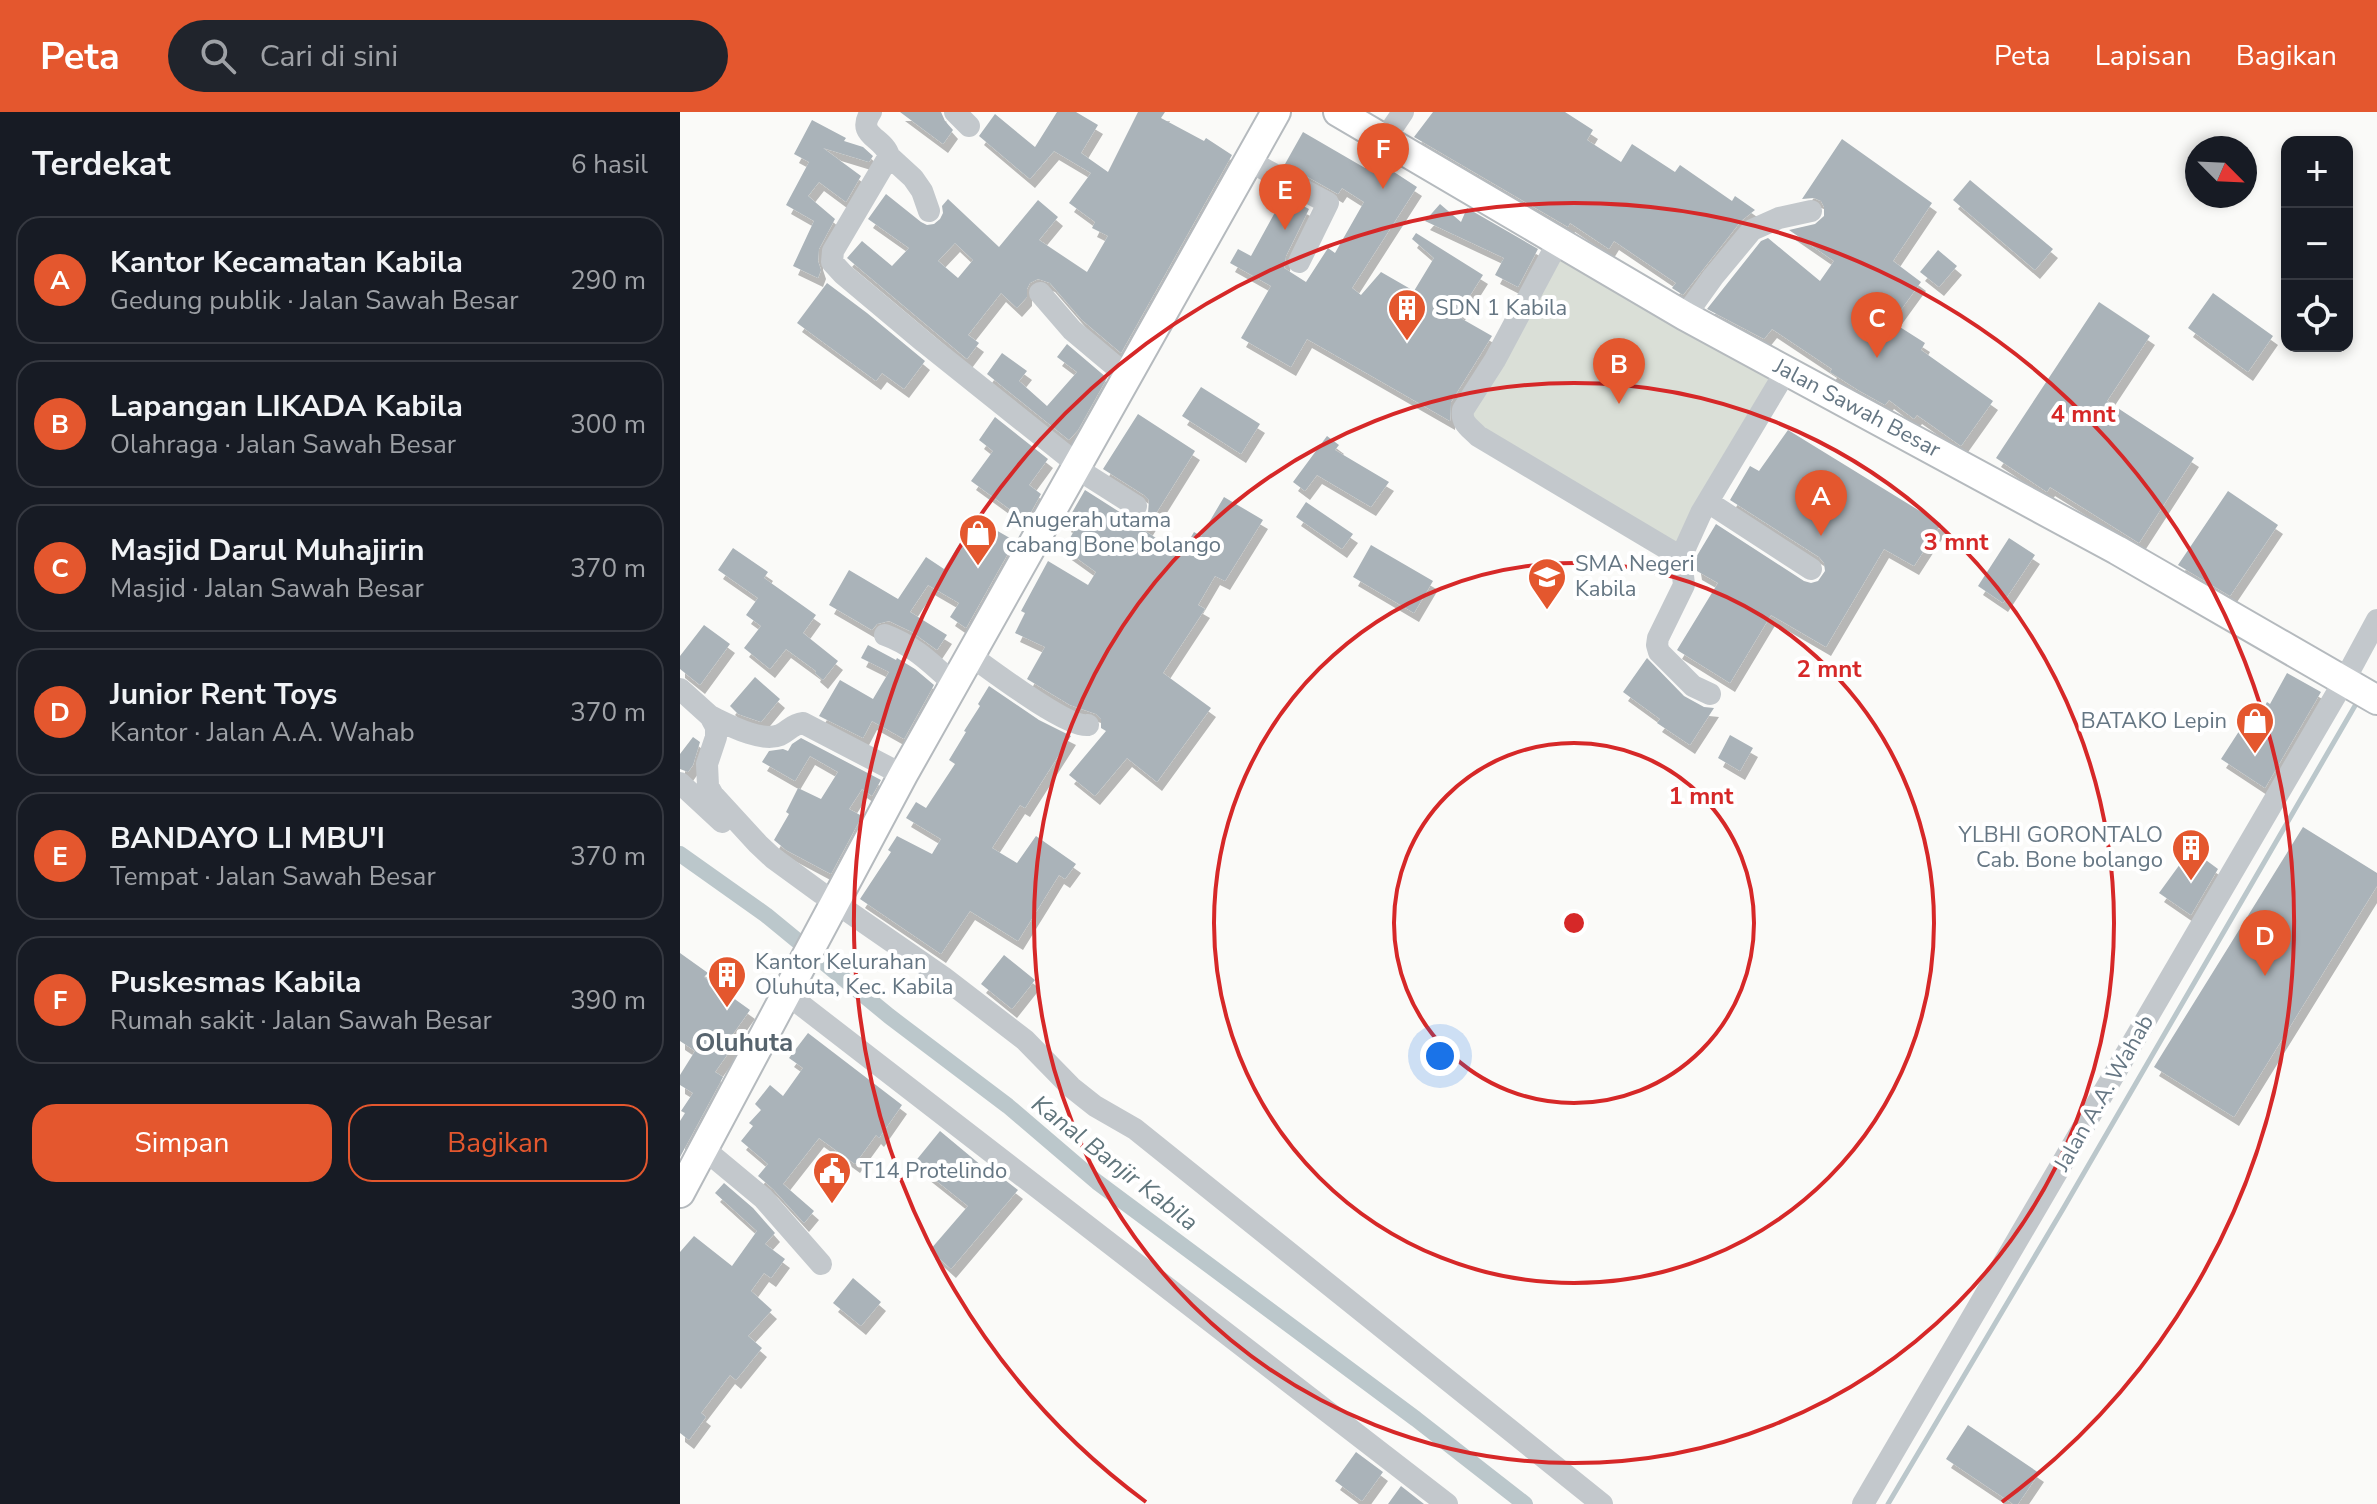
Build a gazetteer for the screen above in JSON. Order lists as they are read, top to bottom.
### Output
{
  "streets": {
    "main road": ["Jalan Sawah Besar"],
    "street": ["Jalan A.A. Wahab"]
  },
  "crossings": [
    ["Jalan Sawah Besar", "Jalan A.A. Wahab"]
  ],
  "districts": ["Oluhuta"],
  "water": ["Kanal Banjir Kabila"],
  "places": {
    "building": ["SDN 1 Kabila", "YLBHI GORONTALO Cab. Bone bolango", "Kantor Kelurahan Oluhuta, Kec. Kabila"],
    "shop": ["Anugerah utama cabang Bone bolango", "BATAKO Lepin"],
    "school or university": ["SMA Negeri Kabila"],
    "public building": ["T14 Protelindo"]
  },
  "north": "bottom right",
  "page": {
    "header": "Peta",
    "search": "Cari di sini",
    "nav": ["Peta", "Lapisan", "Bagikan"],
    "heading": ["Terdekat", "6 hasil"],
    "pins": [
      "F",
      "E",
      "C",
      "B",
      "A",
      "D"
    ],
    "map_buttons": ["+", "−"],
    "list": [
      {
        "mark": "A",
        "name": "Kantor Kecamatan Kabila",
        "note": "Gedung publik · Jalan Sawah Besar",
        "value": "290 m"
      },
      {
        "mark": "B",
        "name": "Lapangan LIKADA Kabila",
        "note": "Olahraga · Jalan Sawah Besar",
        "value": "300 m"
      },
      {
        "mark": "C",
        "name": "Masjid Darul Muhajirin",
        "note": "Masjid · Jalan Sawah Besar",
        "value": "370 m"
      },
      {
        "mark": "D",
        "name": "Junior Rent Toys",
        "note": "Kantor · Jalan A.A. Wahab",
        "value": "370 m"
      },
      {
        "mark": "E",
        "name": "BANDAYO LI MBU'I",
        "note": "Tempat · Jalan Sawah Besar",
        "value": "370 m"
      },
      {
        "mark": "F",
        "name": "Puskesmas Kabila",
        "note": "Rumah sakit · Jalan Sawah Besar",
        "value": "390 m"
      }
    ],
    "buttons": ["Simpan", "Bagikan"]
  },
  "rings": [
    "4 mnt",
    "3 mnt",
    "2 mnt",
    "1 mnt"
  ]
}
